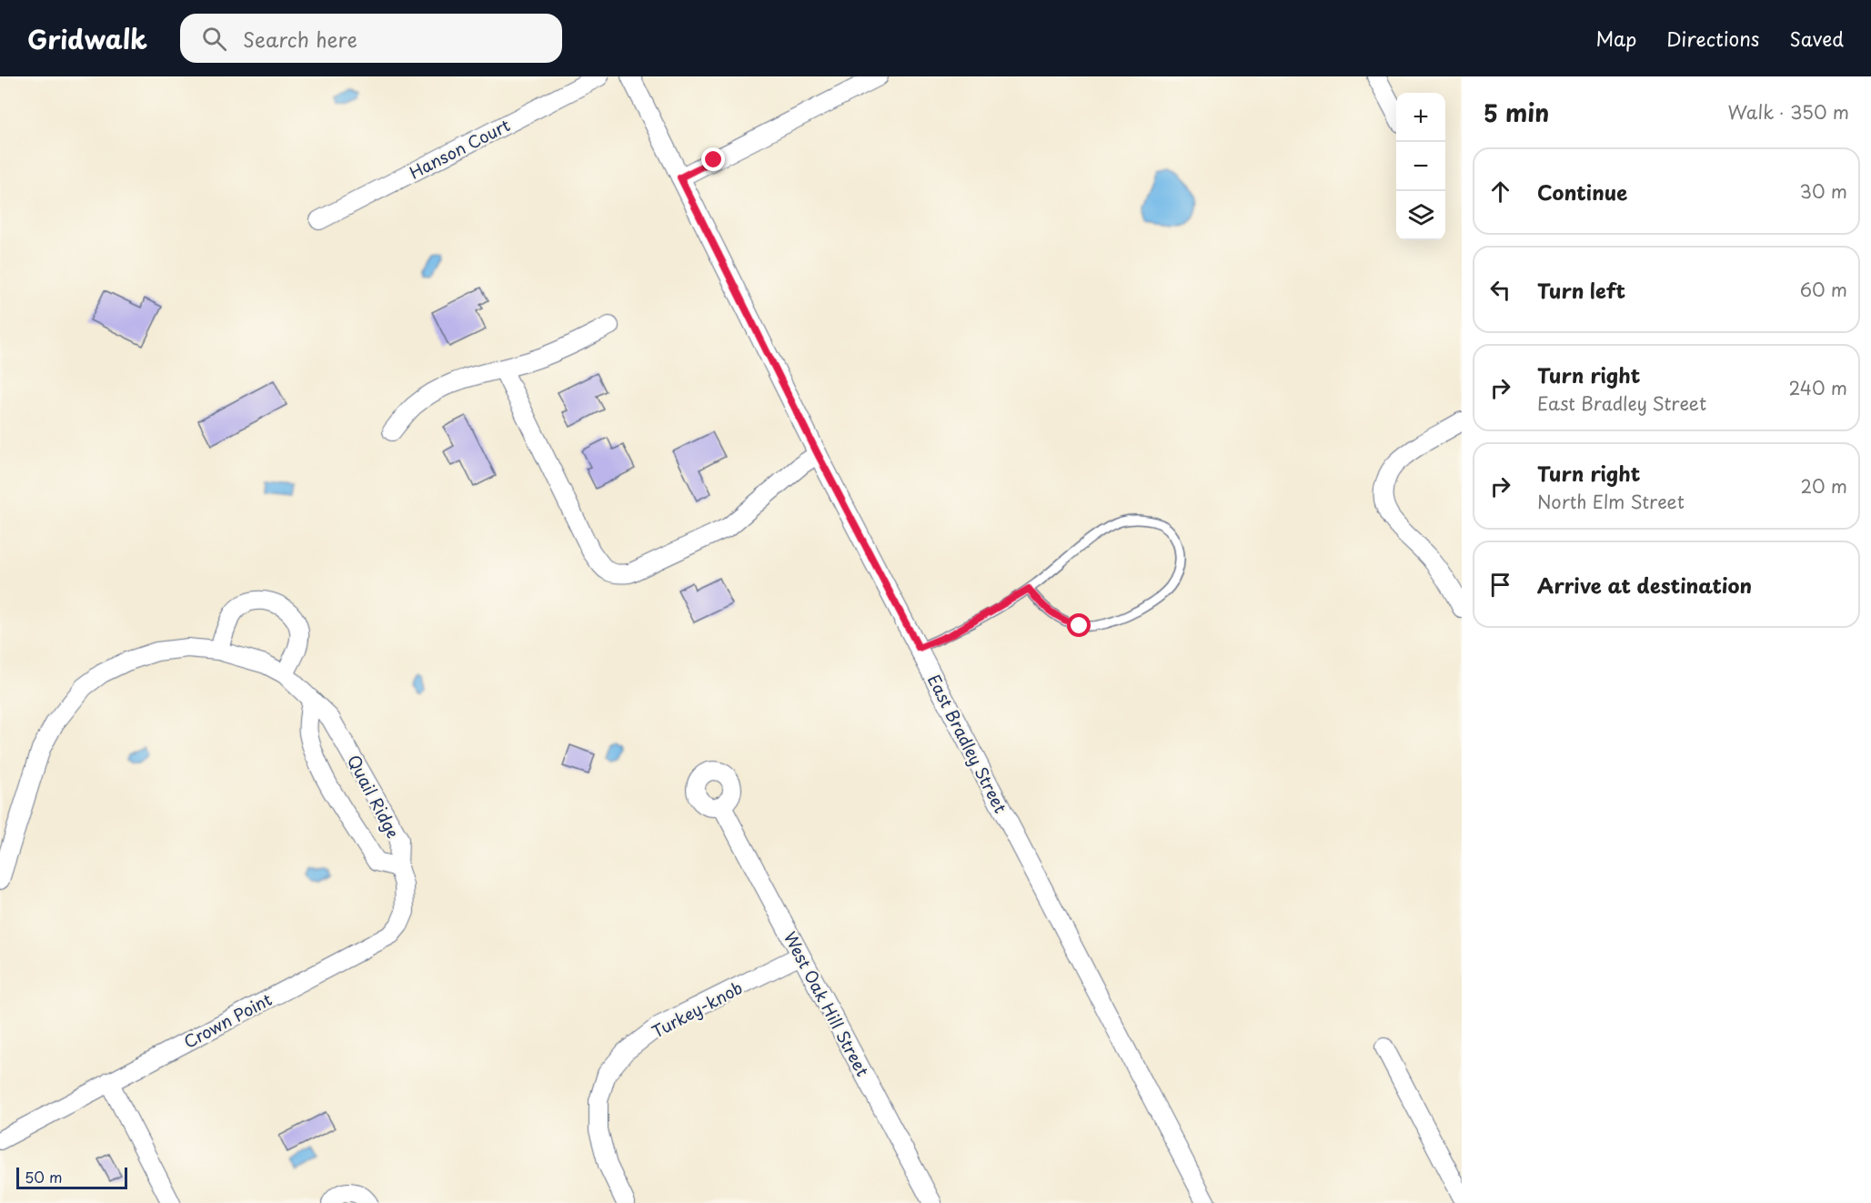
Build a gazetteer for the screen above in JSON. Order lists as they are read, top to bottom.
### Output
{
  "streets": {
    "street": [
      "Hanson Court",
      "East Bradley Street",
      "Quail Ridge",
      "West Oak Hill Street",
      "Turkey-knob",
      "Crown Point"
    ]
  },
  "crossings": [
    ["Quail Ridge", "Crown Point"],
    ["West Oak Hill Street", "Turkey-knob"]
  ],
  "scale_bar": "50 m",
  "page": {
    "header": "Gridwalk",
    "search": "Search here",
    "nav": ["Map", "Directions", "Saved"],
    "heading": ["5 min", "Walk · 350 m"],
    "map_buttons": ["+", "−"],
    "list": [
      ["Continue", "30 m"],
      ["Turn left", "60 m"],
      ["Turn right", "East Bradley Street", "240 m"],
      ["Turn right", "North Elm Street", "20 m"],
      "Arrive at destination"
    ],
    "scale": "50 m"
  }
}
